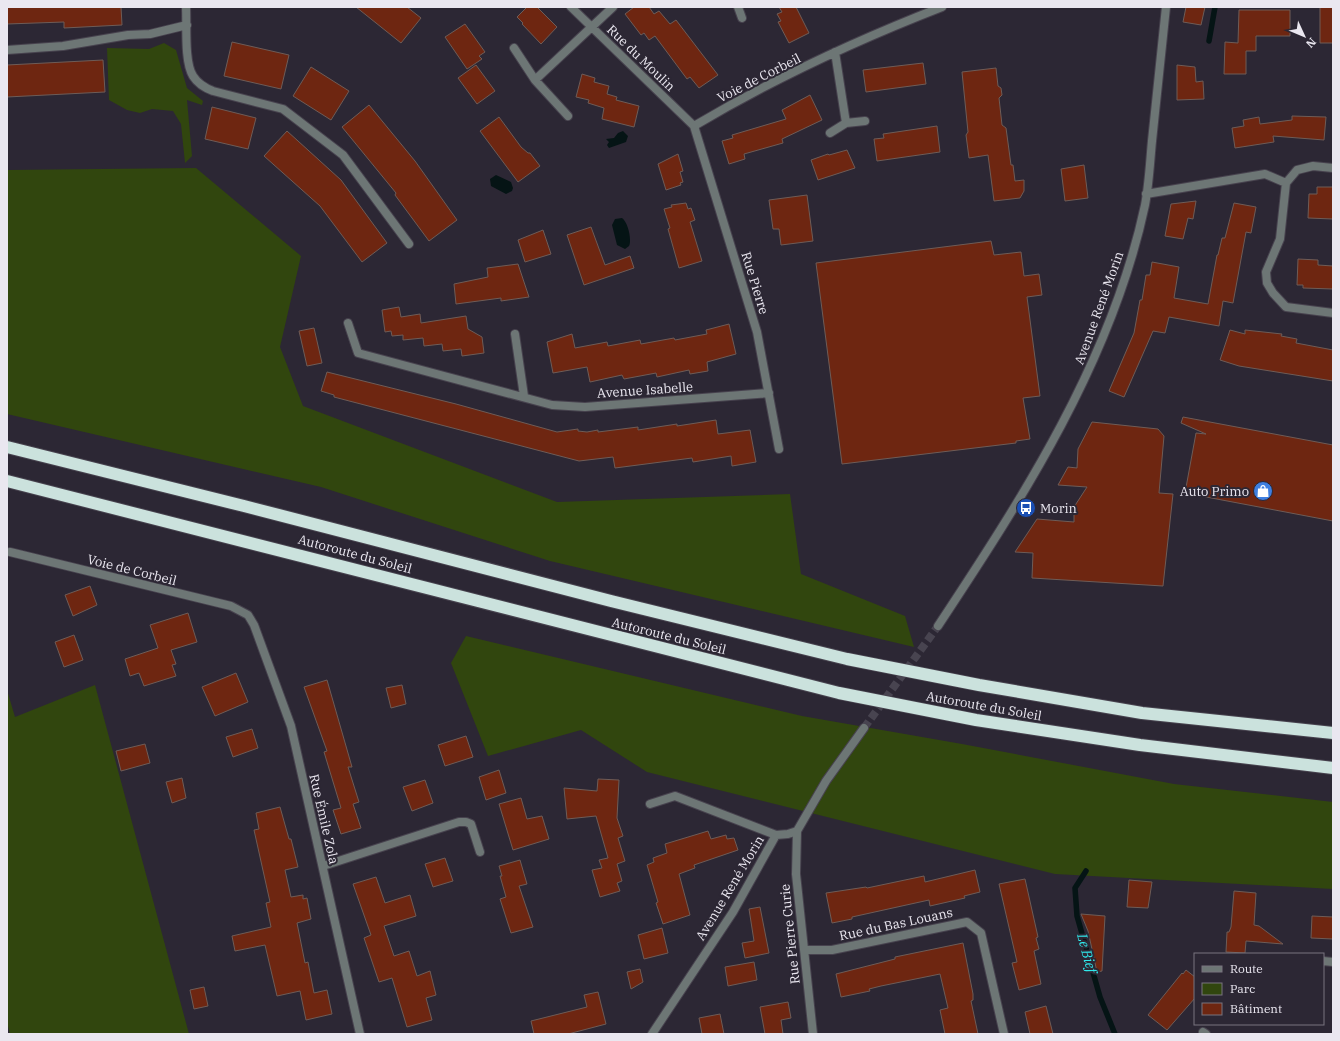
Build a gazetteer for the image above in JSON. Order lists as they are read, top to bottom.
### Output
{
  "streets": {
    "highway": ["Autoroute du Soleil"],
    "street": [
      "Rue du Moulin",
      "Voie de Corbeil",
      "Rue Pierre",
      "Avenue René Morin",
      "Avenue Isabelle",
      "Rue Émile Zola",
      "Rue du Bas Louans",
      "Rue Pierre Curie"
    ]
  },
  "crossings": [
    ["Rue du Moulin", "Voie de Corbeil"],
    ["Rue du Moulin", "Rue Pierre"],
    ["Voie de Corbeil", "Rue Pierre"],
    ["Voie de Corbeil", "Rue Émile Zola"],
    ["Rue Pierre", "Avenue Isabelle"],
    ["Avenue René Morin", "Rue Pierre Curie"],
    ["Rue du Bas Louans", "Rue Pierre Curie"]
  ],
  "water": ["Le Bief"],
  "places": {
    "shop": ["Auto Primo"],
    "bus stop": ["Morin"]
  },
  "legend": ["Route", "Parc", "Bâtiment"],
  "north": "bottom right"
}
